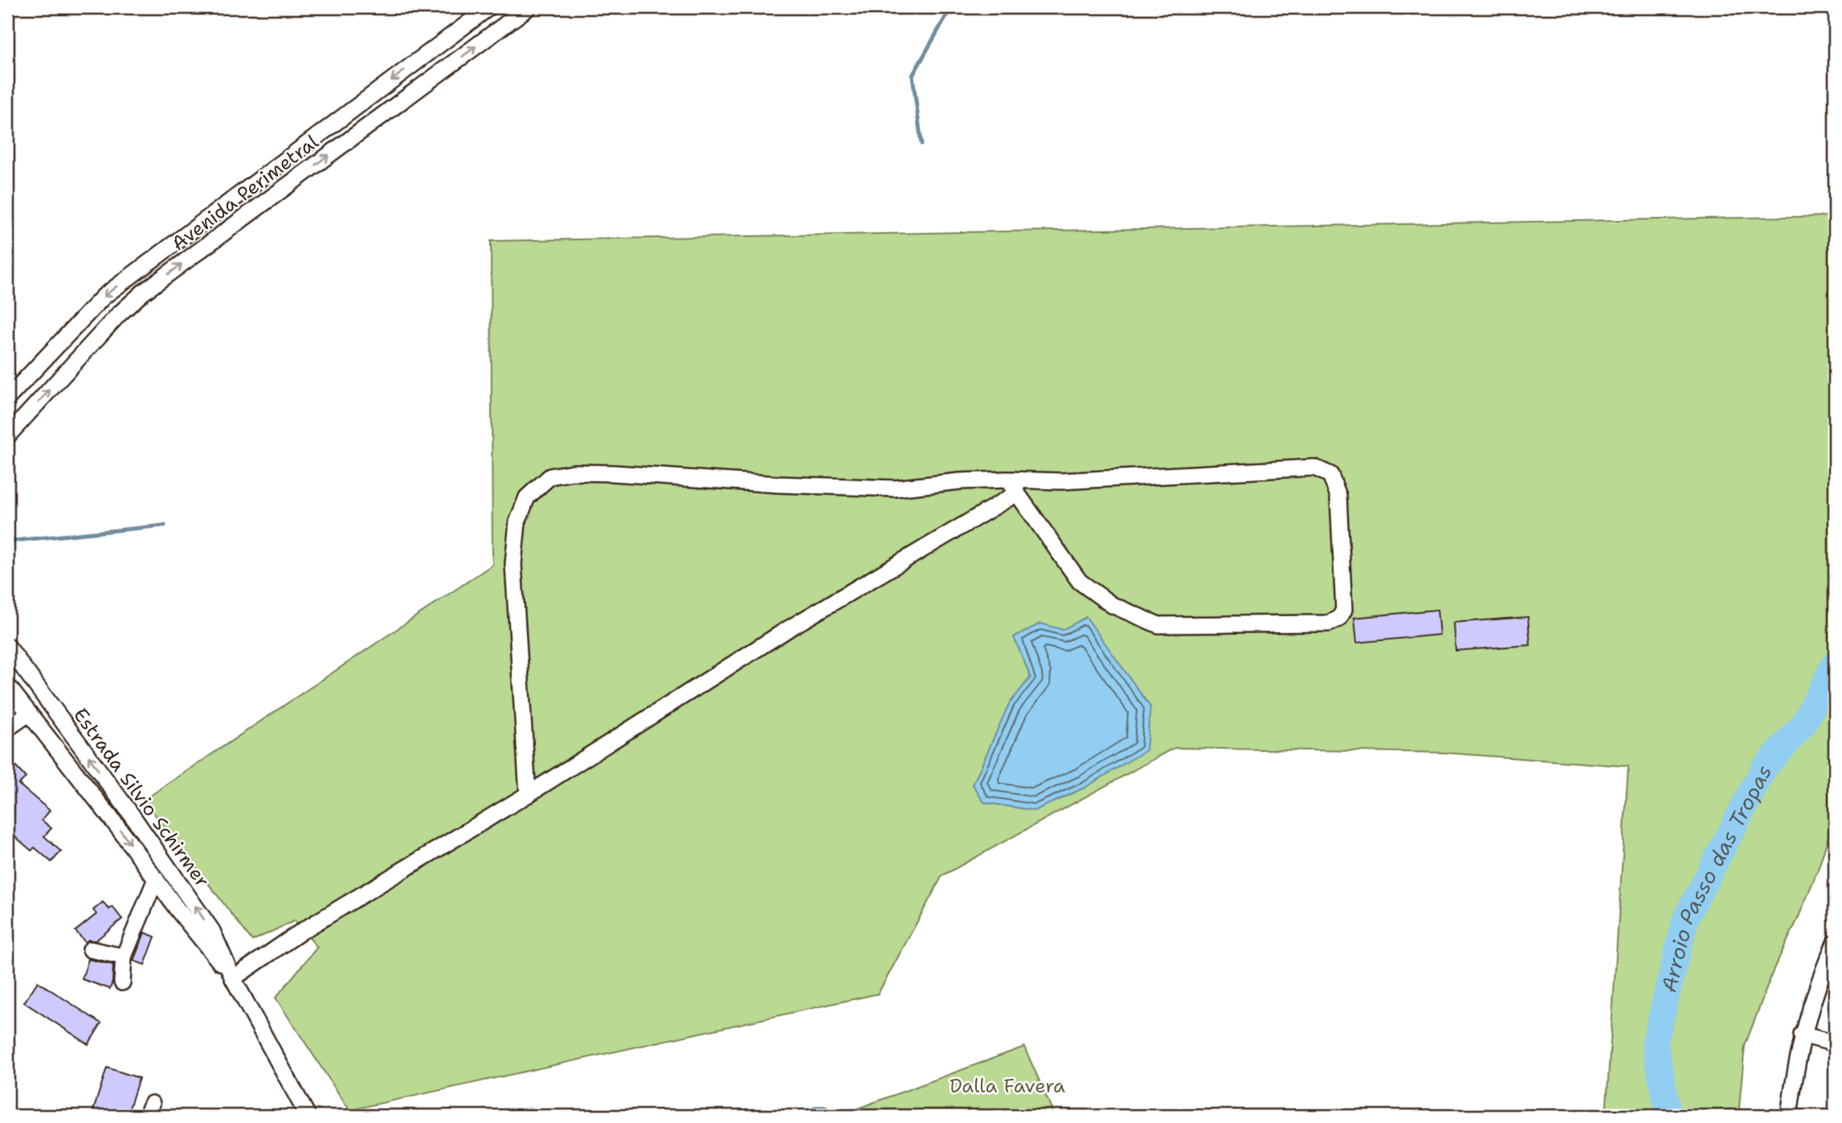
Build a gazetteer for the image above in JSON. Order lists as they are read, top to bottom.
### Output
{
  "streets": {
    "street": ["Avenida Perimetral", "Estrada Silvio Schirmer"]
  },
  "water": ["Arroio Passo das Tropas"],
  "parks": ["Dalla Favera"]
}
